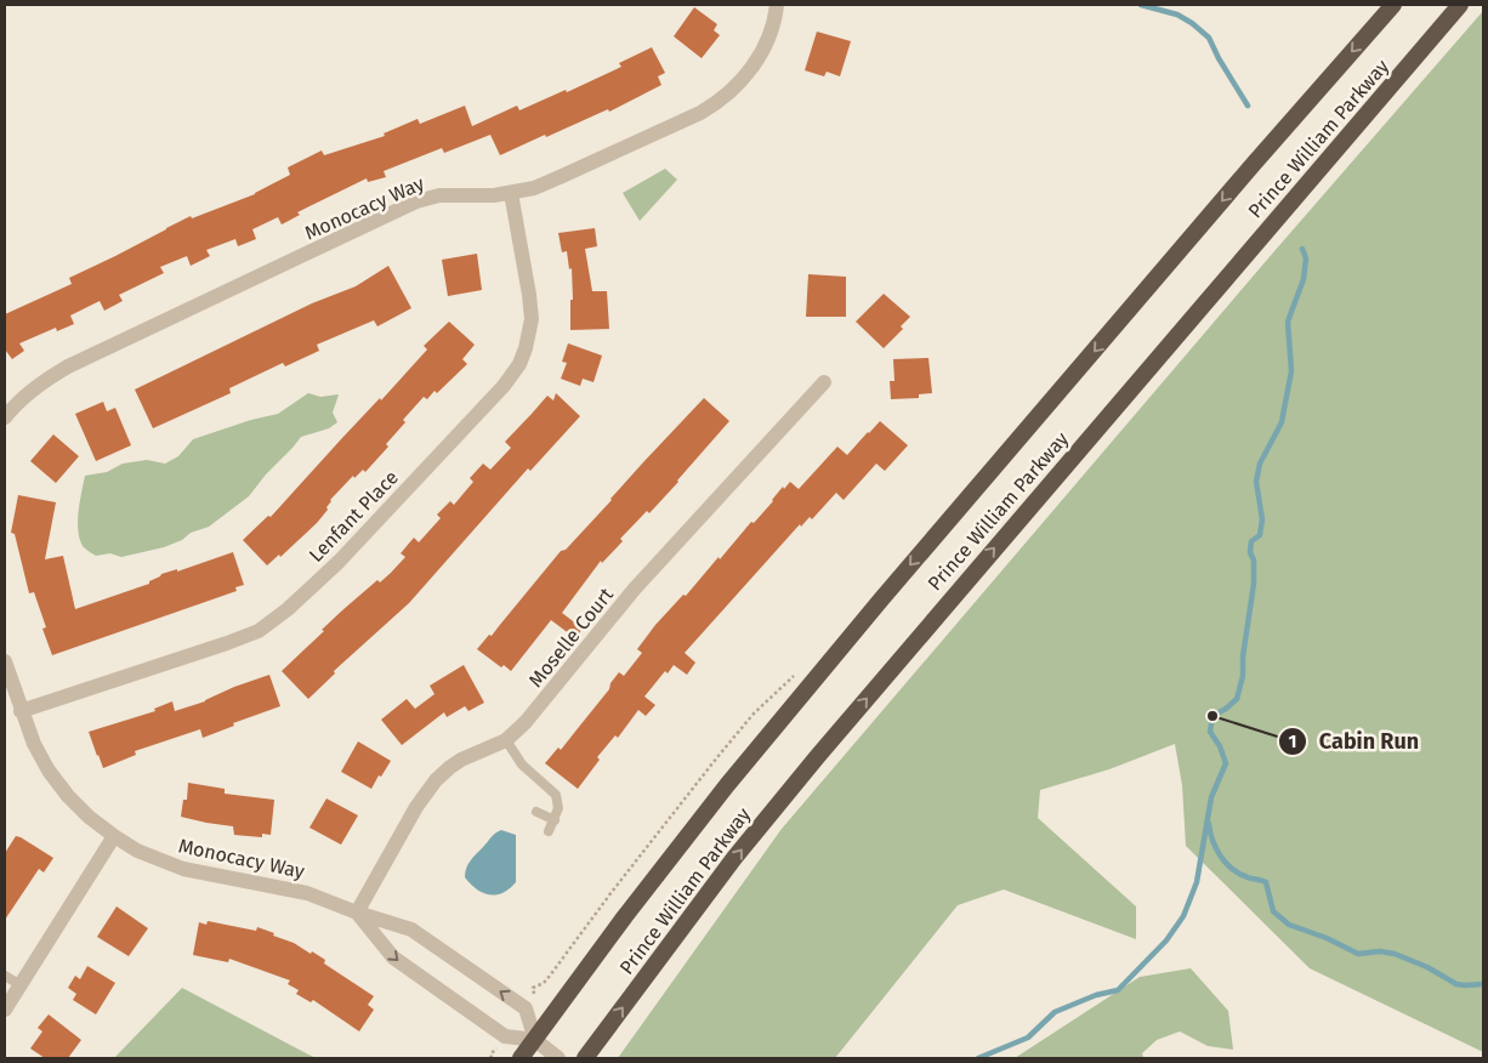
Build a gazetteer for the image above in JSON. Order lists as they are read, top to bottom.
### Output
{
  "streets": {
    "highway": ["Prince William Parkway"],
    "street": ["Monocacy Way", "Lenfant Place", "Moselle Court"]
  },
  "crossings": [
    ["Prince William Parkway", "Monocacy Way"],
    ["Monocacy Way", "Lenfant Place"],
    ["Monocacy Way", "Moselle Court"]
  ],
  "places": ["Cabin Run"]
}
